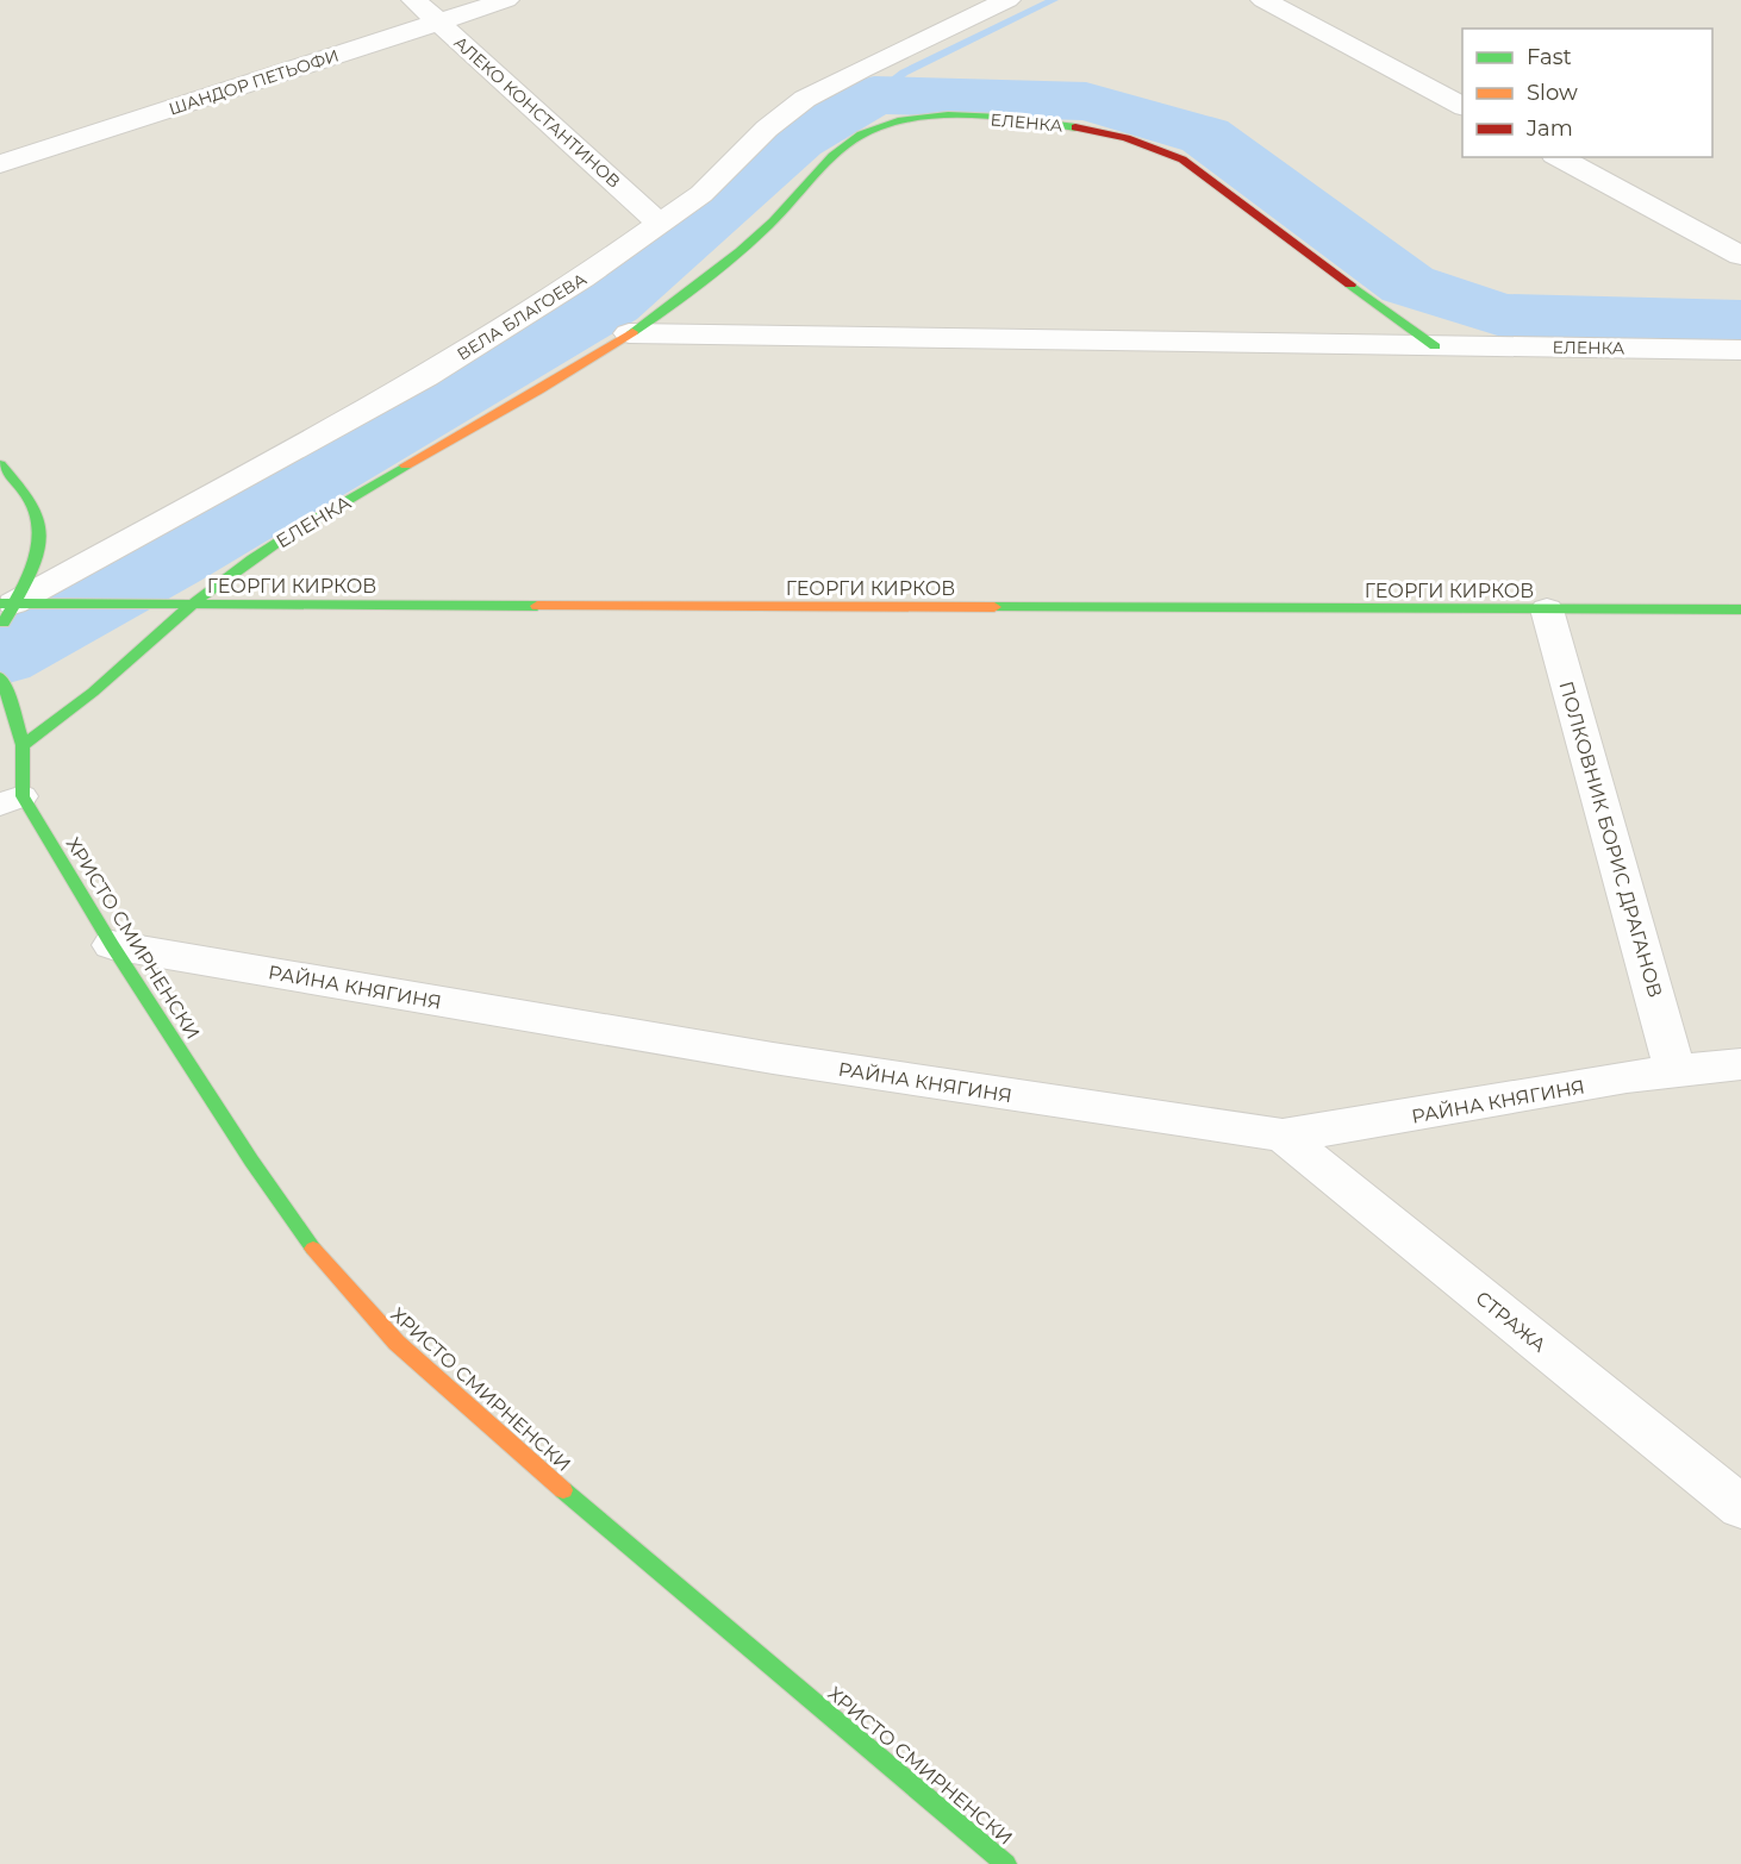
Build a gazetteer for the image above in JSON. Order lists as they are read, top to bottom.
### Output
{
  "streets": {
    "street": [
      "ШАНДОР ПЕТЬОФИ",
      "АЛЕКО КОНСТАНТИНОВ",
      "ЕЛЕНКА",
      "ВЕЛА БЛАГОЕВА",
      "ГЕОРГИ КИРКОВ",
      "ПОЛКОВНИК БОРИС ДРАГАНОВ",
      "ХРИСТО СМИРНЕНСКИ",
      "РАЙНА КНЯГИНЯ",
      "СТРАЖА"
    ]
  },
  "crossings": [
    ["ШАНДОР ПЕТЬОФИ", "АЛЕКО КОНСТАНТИНОВ"],
    ["АЛЕКО КОНСТАНТИНОВ", "ВЕЛА БЛАГОЕВА"],
    ["ЕЛЕНКА", "ГЕОРГИ КИРКОВ"],
    ["ЕЛЕНКА", "ХРИСТО СМИРНЕНСКИ"],
    ["ВЕЛА БЛАГОЕВА", "ГЕОРГИ КИРКОВ"],
    ["ГЕОРГИ КИРКОВ", "ПОЛКОВНИК БОРИС ДРАГАНОВ"],
    ["ПОЛКОВНИК БОРИС ДРАГАНОВ", "РАЙНА КНЯГИНЯ"],
    ["ХРИСТО СМИРНЕНСКИ", "РАЙНА КНЯГИНЯ"],
    ["РАЙНА КНЯГИНЯ", "СТРАЖА"]
  ],
  "legend": ["Fast", "Slow", "Jam"]
}
